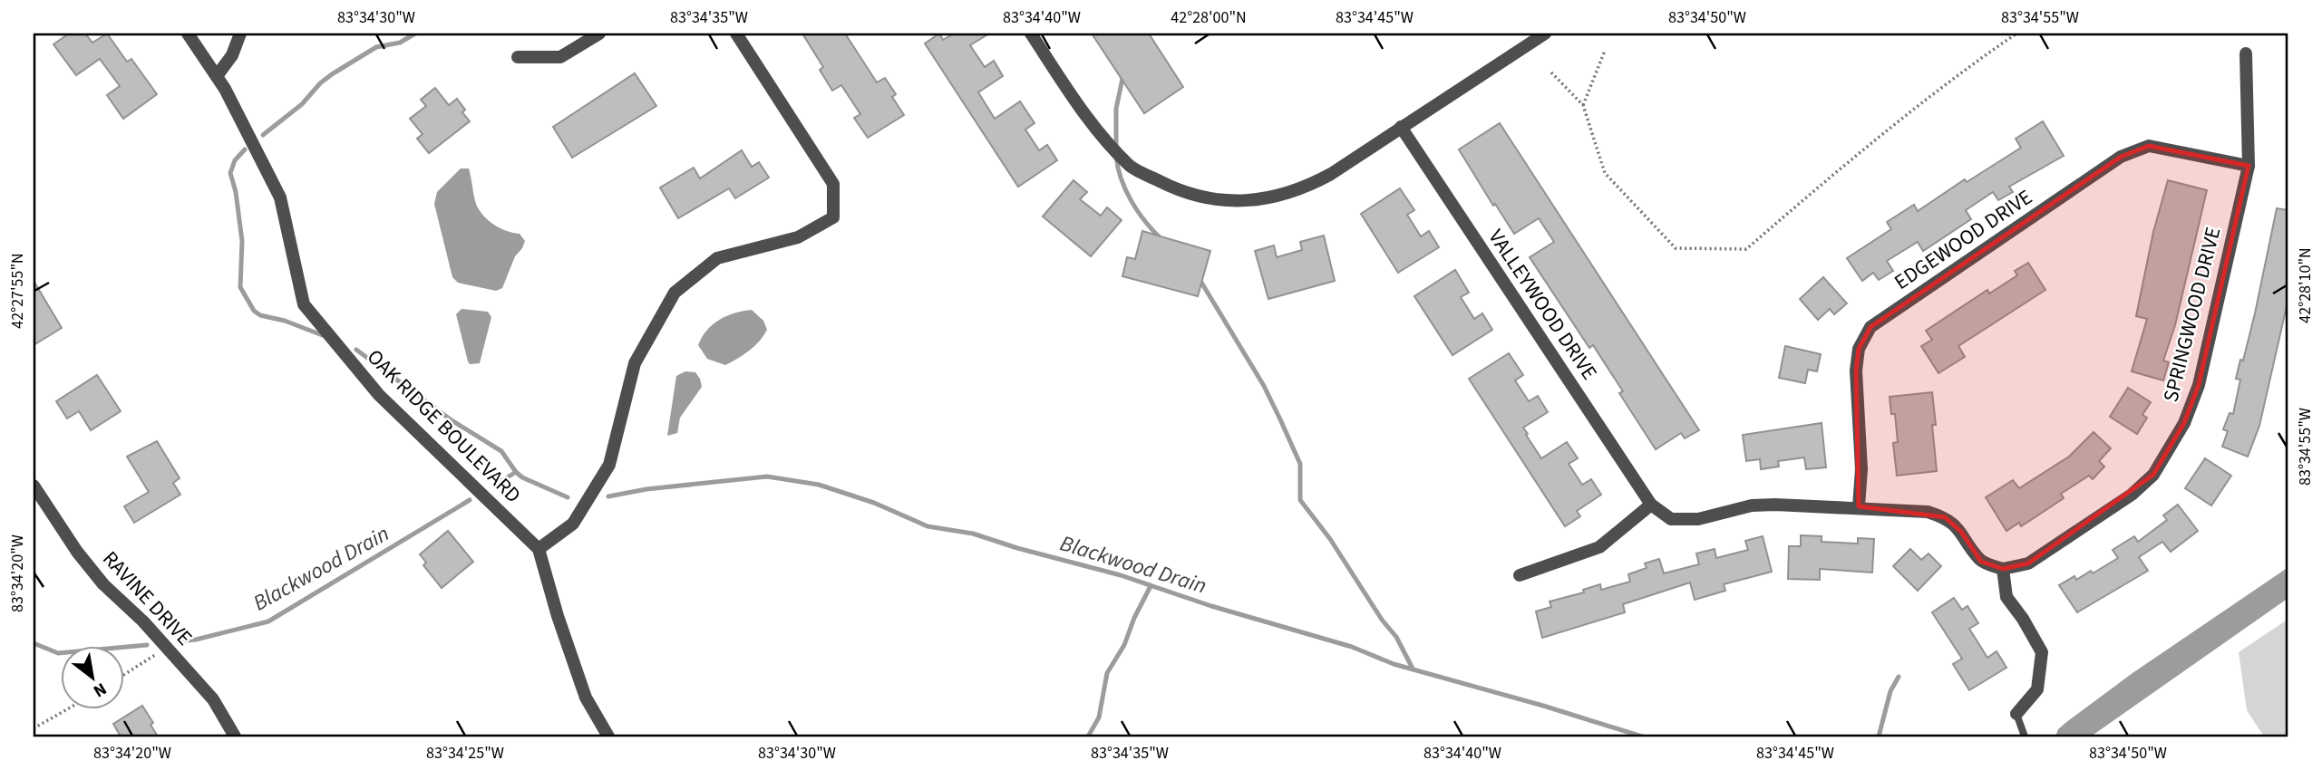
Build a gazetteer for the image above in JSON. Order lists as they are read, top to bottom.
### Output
{
  "streets": {
    "street": [
      "EDGEWOOD DRIVE",
      "VALLEYWOOD DRIVE",
      "SPRINGWOOD DRIVE",
      "OAK RIDGE BOULEVARD",
      "RAVINE DRIVE"
    ]
  },
  "crossings": [
    ["EDGEWOOD DRIVE", "VALLEYWOOD DRIVE"],
    ["EDGEWOOD DRIVE", "SPRINGWOOD DRIVE"],
    ["VALLEYWOOD DRIVE", "SPRINGWOOD DRIVE"]
  ],
  "water": ["Blackwood Drain"],
  "north": "bottom right",
  "coordinates": [
    "83°34'30\"W",
    "83°34'35\"W",
    "83°34'40\"W",
    "42°28'00\"N",
    "83°34'45\"W",
    "83°34'50\"W",
    "83°34'55\"W",
    "42°28'10\"N",
    "42°27'55\"N",
    "83°34'20\"W",
    "83°34'25\"W"
  ]
}
